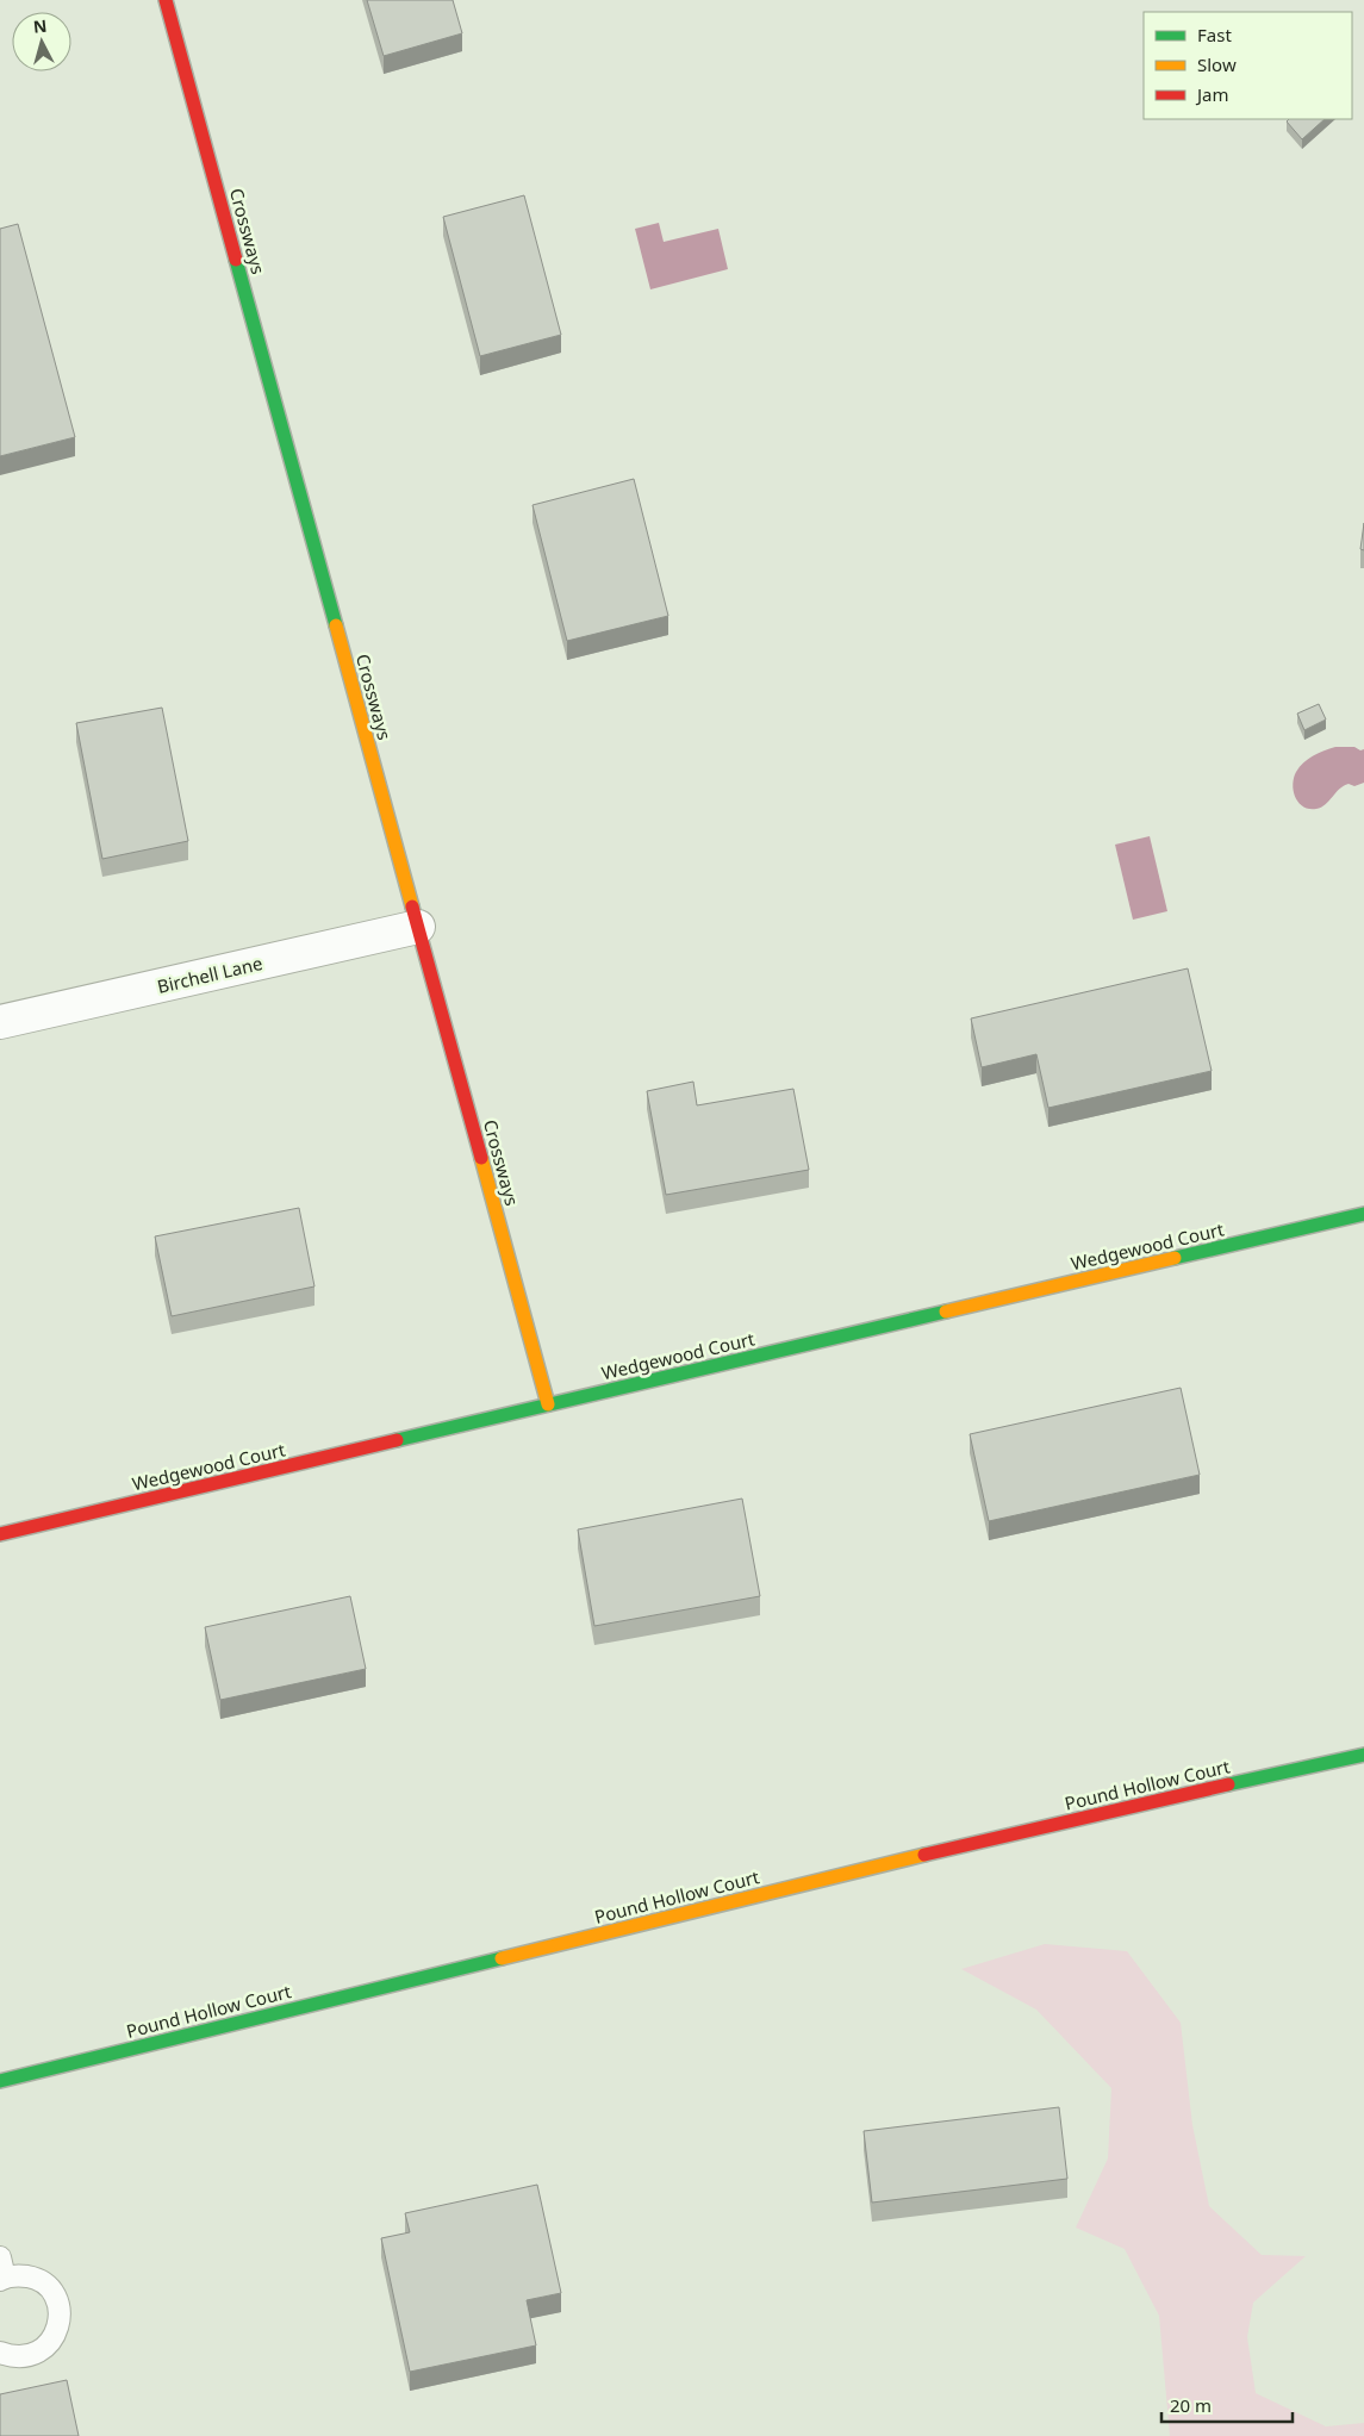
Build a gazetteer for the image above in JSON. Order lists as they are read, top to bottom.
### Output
{
  "streets": {
    "street": [
      "Crossways",
      "Birchell Lane",
      "Wedgewood Court",
      "Pound Hollow Court"
    ]
  },
  "crossings": [
    ["Crossways", "Birchell Lane"],
    ["Crossways", "Wedgewood Court"]
  ],
  "legend": ["Fast", "Slow", "Jam"],
  "scale_bar": "20 m",
  "north": "top"
}
